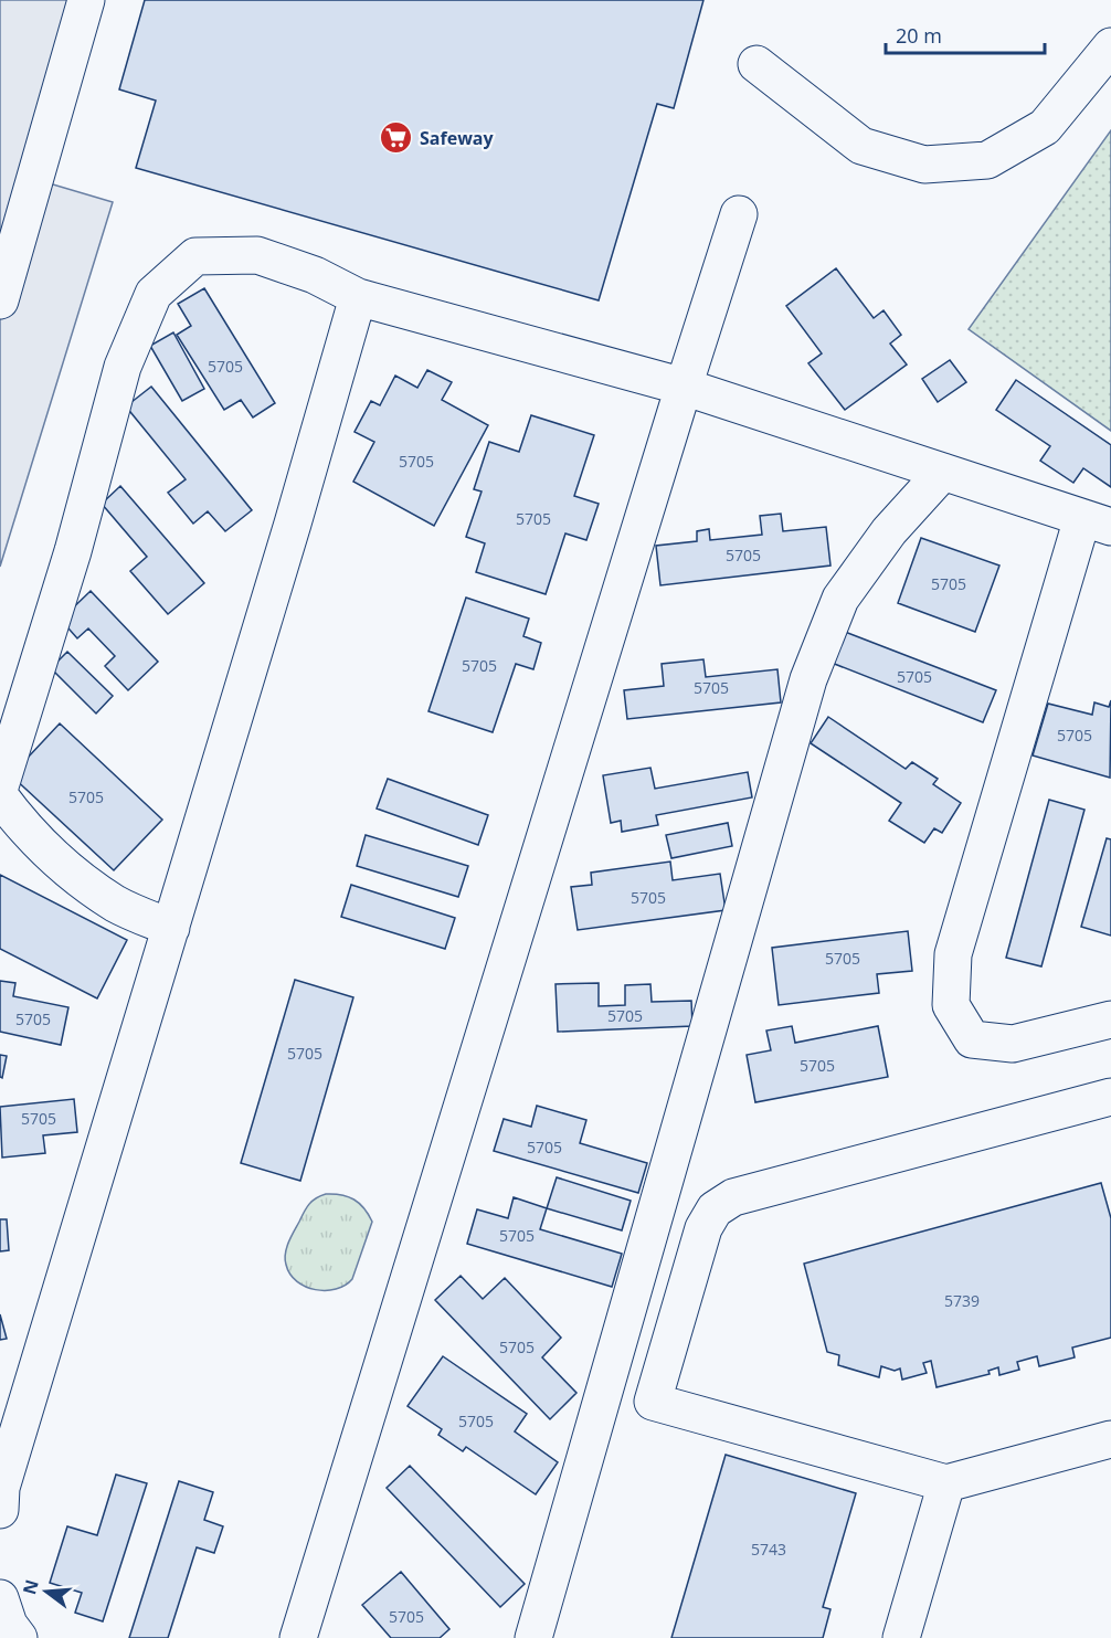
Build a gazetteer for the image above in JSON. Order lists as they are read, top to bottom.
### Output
{
  "places": {
    "supermarket": ["Safeway"]
  },
  "house_numbers": [
    "5705",
    "5705",
    "5705",
    "5705",
    "5705",
    "5705",
    "5705",
    "5705",
    "5705",
    "5705",
    "5705",
    "5705",
    "5705",
    "5705",
    "5705",
    "5705",
    "5705",
    "5705",
    "5705",
    "5739",
    "5705",
    "5705",
    "5743",
    "5705"
  ],
  "scale_bar": "20 m",
  "north": "left"
}
